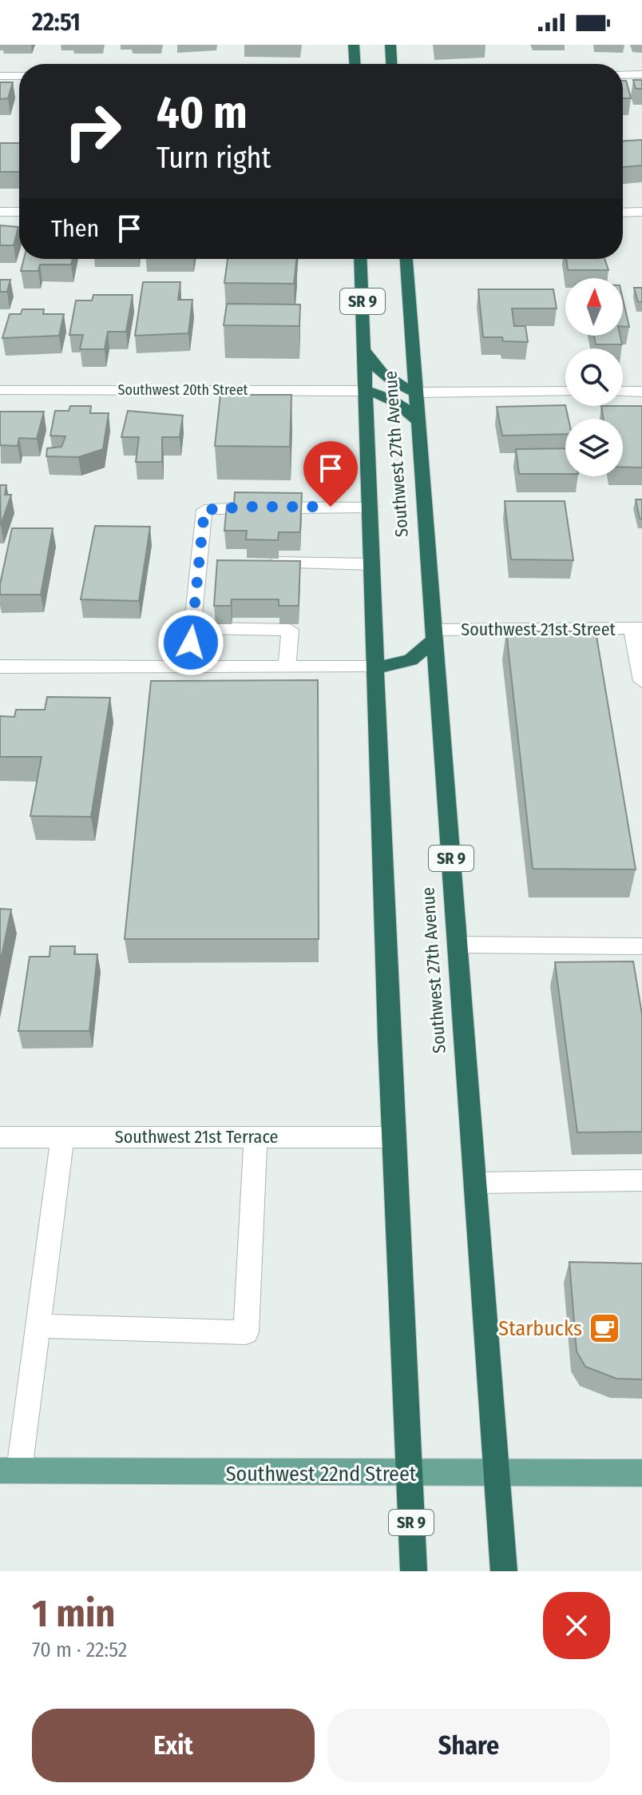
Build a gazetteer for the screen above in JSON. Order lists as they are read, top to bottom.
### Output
{
  "streets": {
    "highway": ["SR 9", "Southwest 27th Avenue"],
    "main road": ["Southwest 22nd Street"],
    "street": ["Southwest 20th Street", "Southwest 21st Street", "Southwest 21st Terrace"]
  },
  "crossings": [
    ["Southwest 20th Street", "Southwest 27th Avenue"],
    ["Southwest 27th Avenue", "Southwest 21st Street"],
    ["Southwest 27th Avenue", "Southwest 21st Terrace"],
    ["Southwest 27th Avenue", "Southwest 22nd Street"]
  ],
  "places": {
    "cafe": ["Starbucks"]
  },
  "north": "top",
  "page": {
    "status": "22:51",
    "turn": ["40 m", "Turn right"],
    "then": "Then",
    "heading": ["1 min", "70 m · 22:52"],
    "buttons": ["Exit", "Share"]
  }
}
